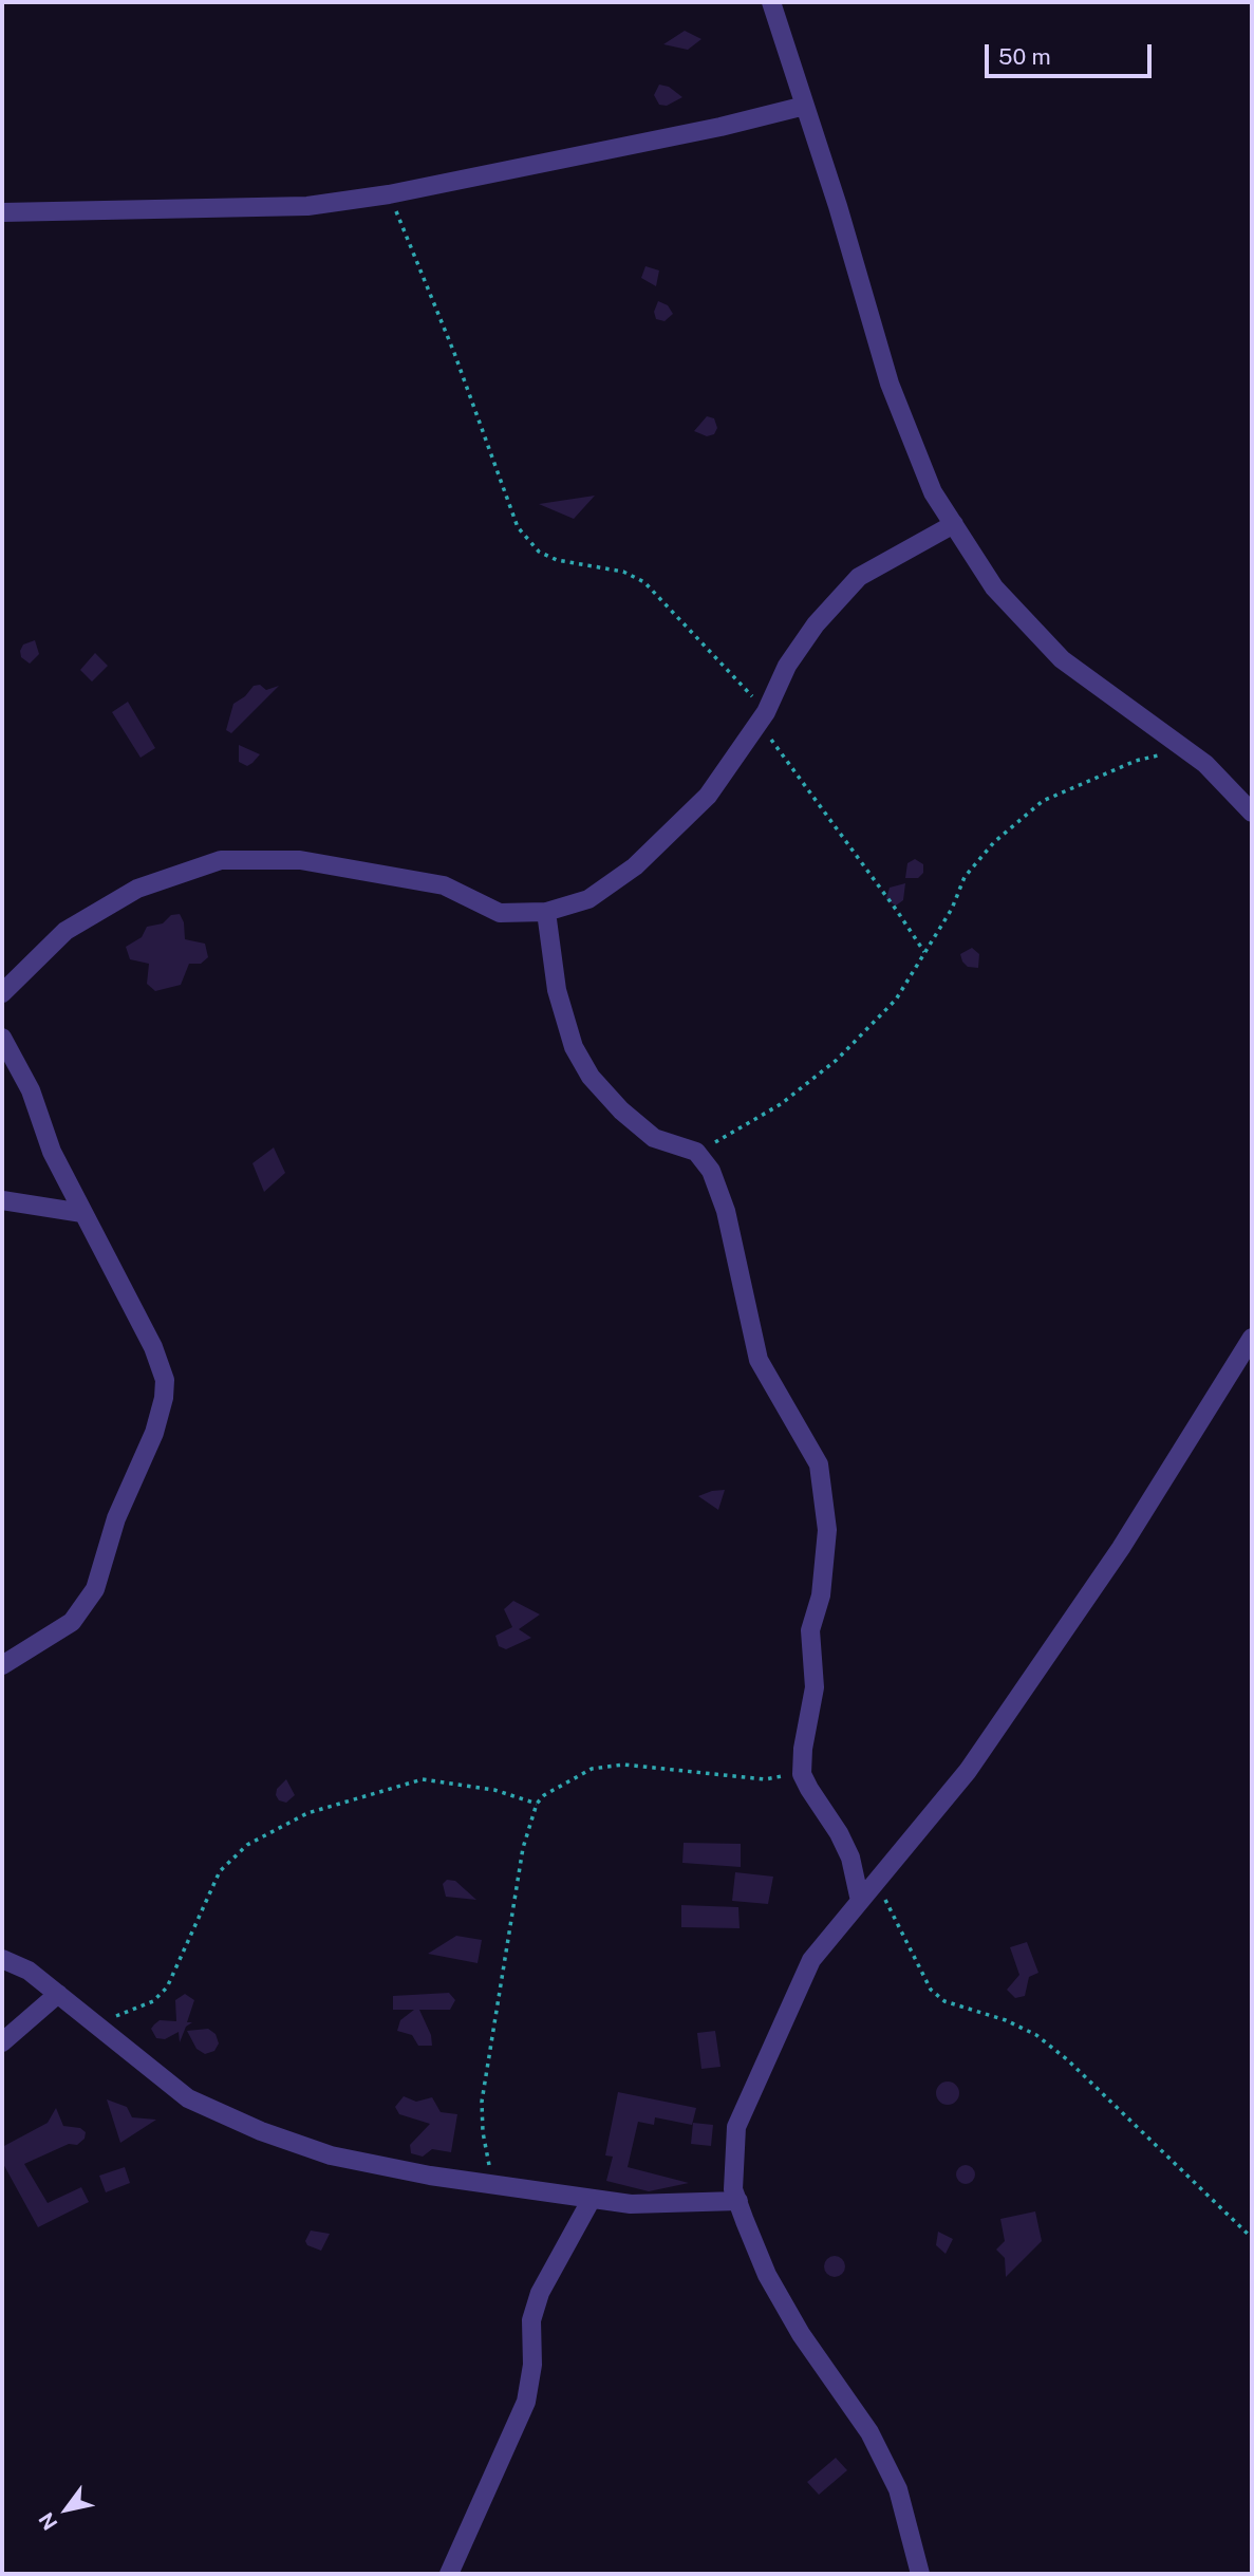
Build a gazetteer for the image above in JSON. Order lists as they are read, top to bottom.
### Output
{
  "scale_bar": "50 m",
  "north": "bottom left"
}
